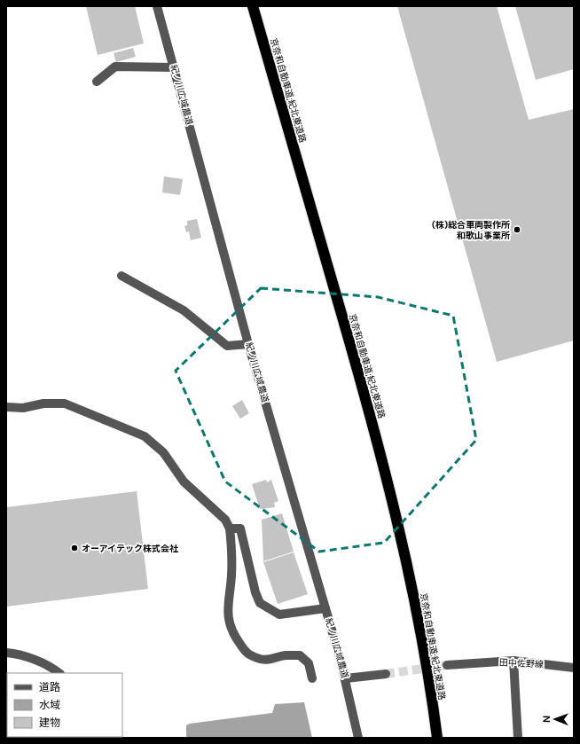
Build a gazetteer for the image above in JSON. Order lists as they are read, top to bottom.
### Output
{
  "streets": {
    "highway": ["京奈和自動車道;紀北東道路"],
    "street": ["紀ノ川広域農道", "田中佐野線"]
  },
  "places": ["(株)総合車両製作所 和歌山事業所", "オーアイテック株式会社"],
  "legend": ["道路", "水域", "建物"],
  "north": "left"
}
